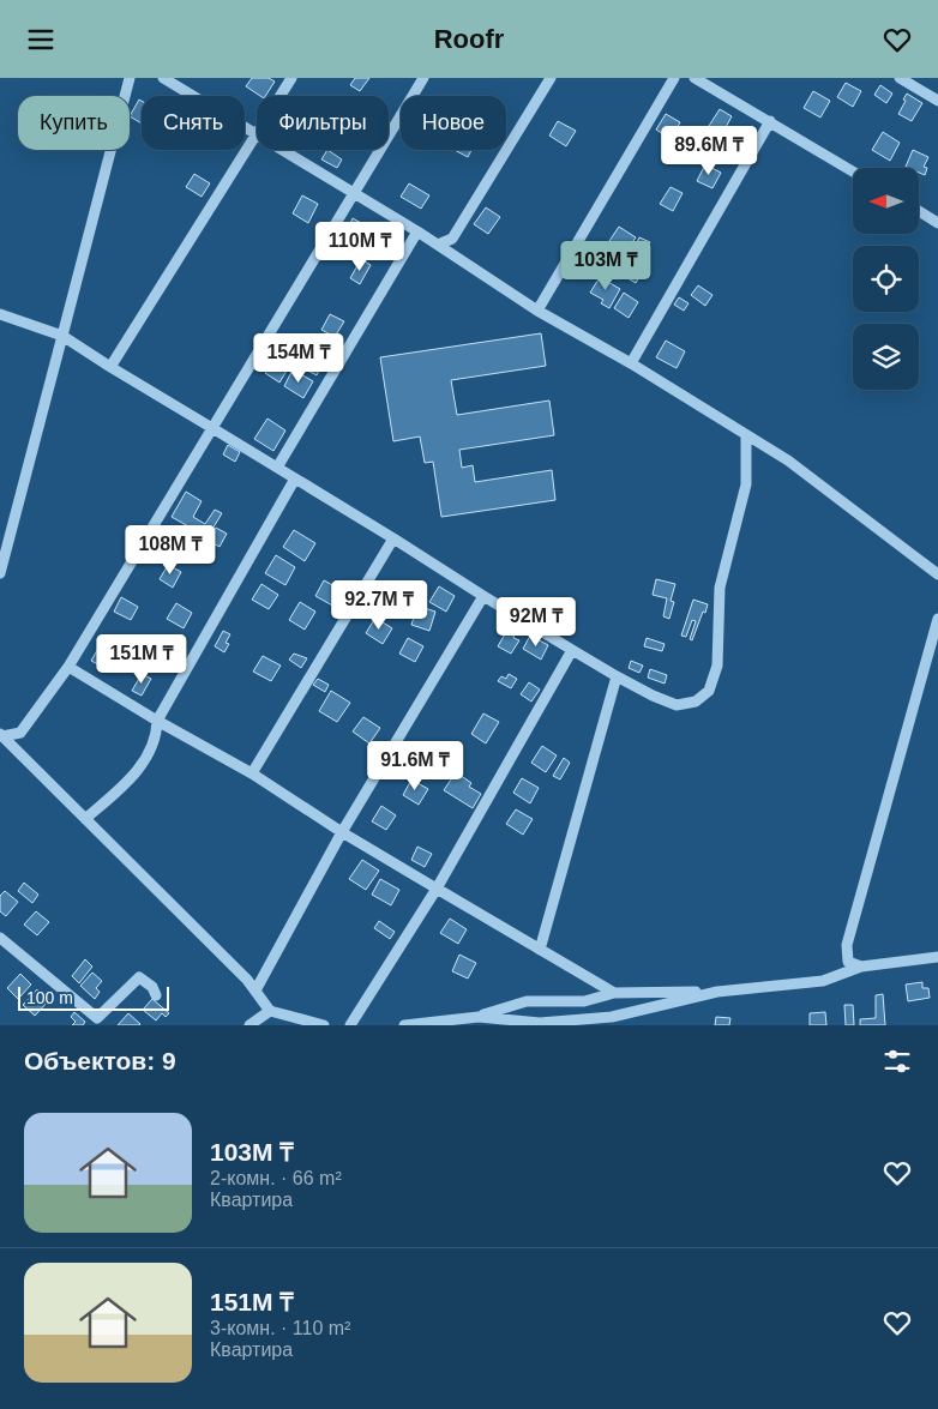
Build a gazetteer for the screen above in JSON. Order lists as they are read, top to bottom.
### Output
{
  "scale_bar": "100 m",
  "north": "left",
  "page": {
    "header": "Roofr",
    "chip": [
      "Купить",
      "Снять",
      "Фильтры",
      "Новое"
    ],
    "price": [
      "89.6M ₸",
      "110M ₸",
      "103M ₸",
      "154M ₸",
      "108M ₸",
      "92.7M ₸",
      "92M ₸",
      "151M ₸",
      "91.6M ₸"
    ],
    "scale": "100 m",
    "heading": "Объектов: 9",
    "list": [
      {
        "name": "103M ₸",
        "note": "2-комн. · 66 m² · Квартира"
      },
      {
        "name": "151M ₸",
        "note": "3-комн. · 110 m² · Квартира"
      }
    ]
  }
}
